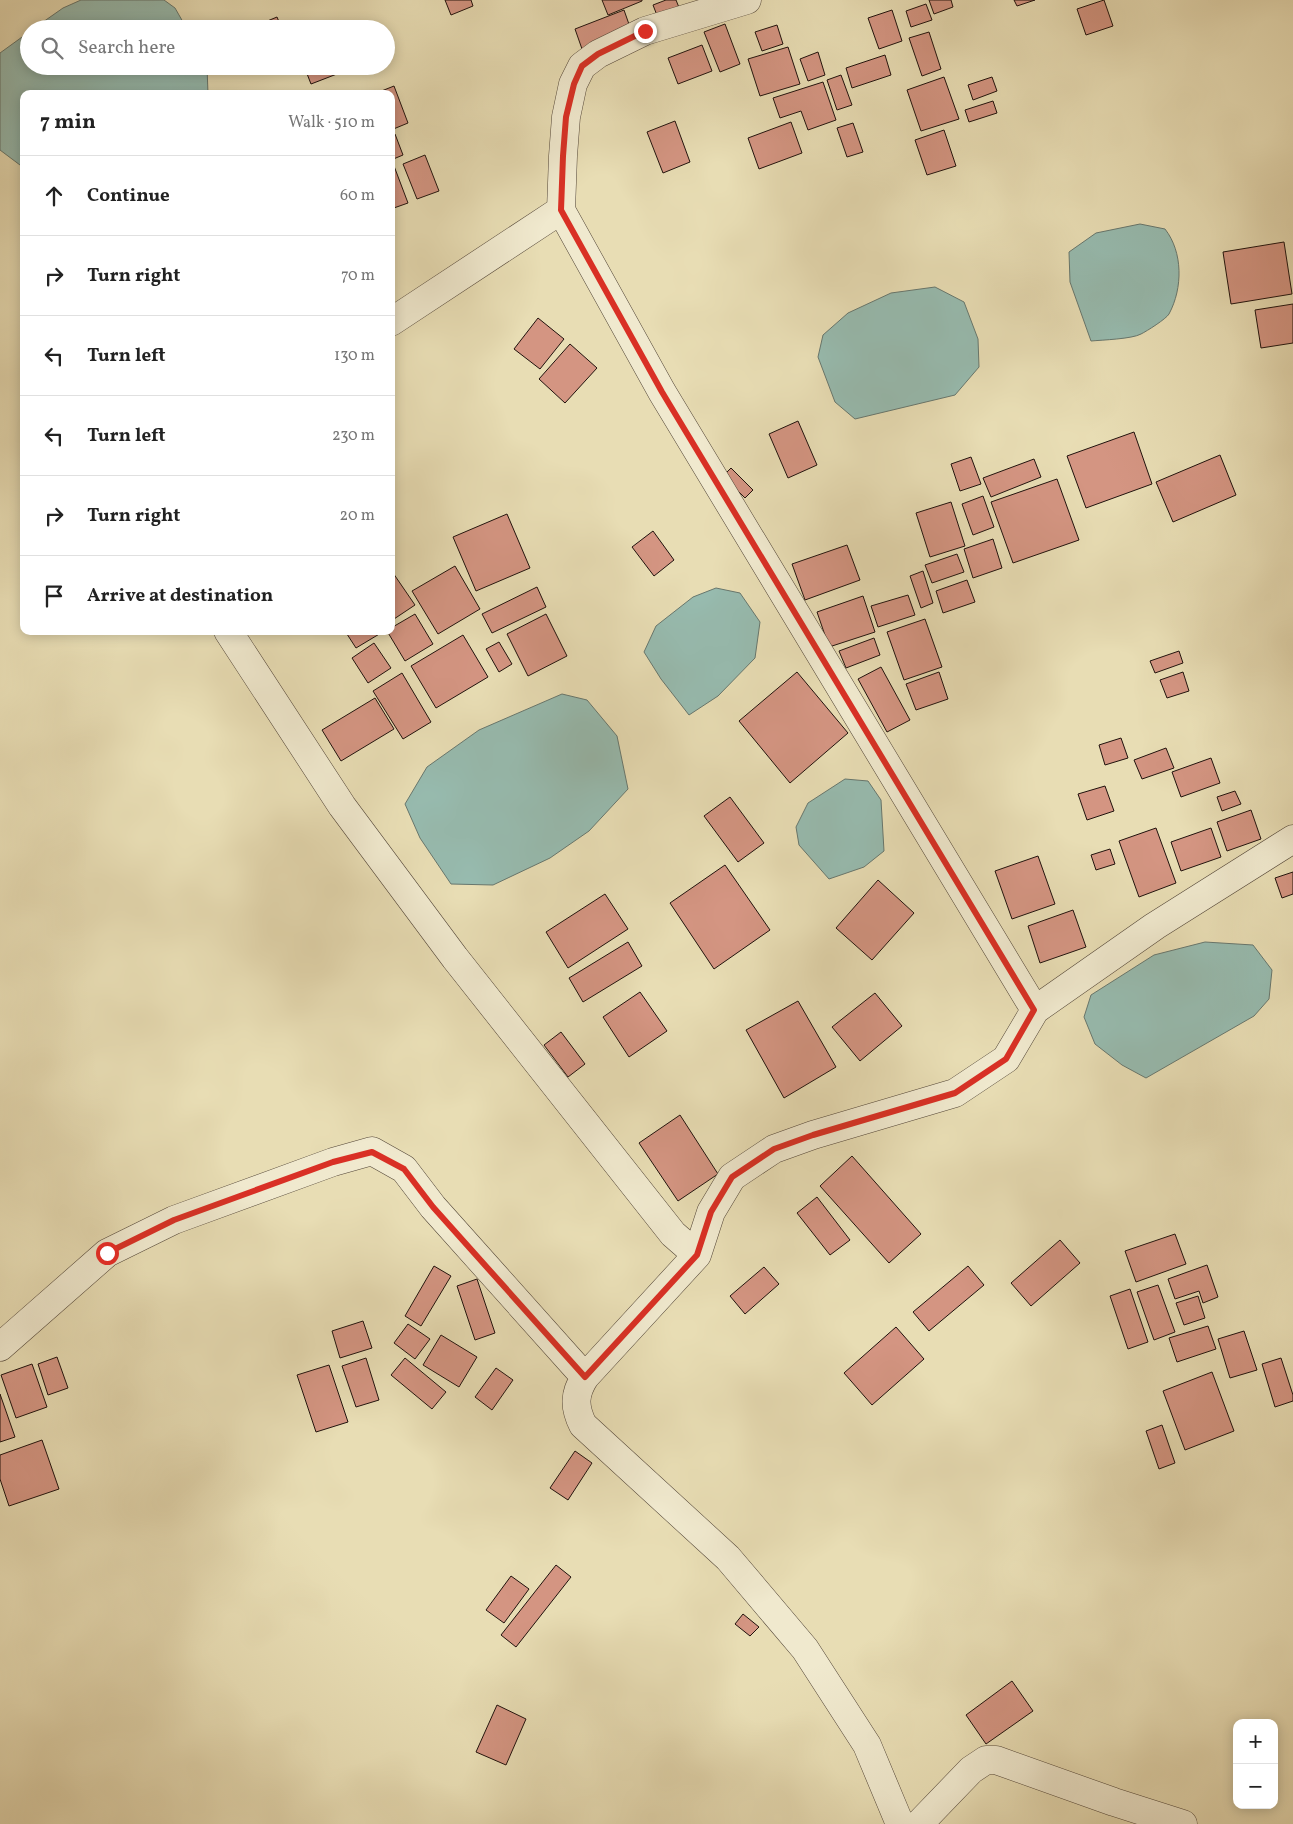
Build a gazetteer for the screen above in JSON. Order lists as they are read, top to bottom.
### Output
{
  "page": {
    "search": "Search here",
    "heading": ["7 min", "Walk · 510 m"],
    "list": [
      ["Continue", "60 m"],
      ["Turn right", "70 m"],
      ["Turn left", "130 m"],
      ["Turn left", "230 m"],
      ["Turn right", "20 m"],
      "Arrive at destination"
    ],
    "map_buttons": ["+", "−"]
  }
}
